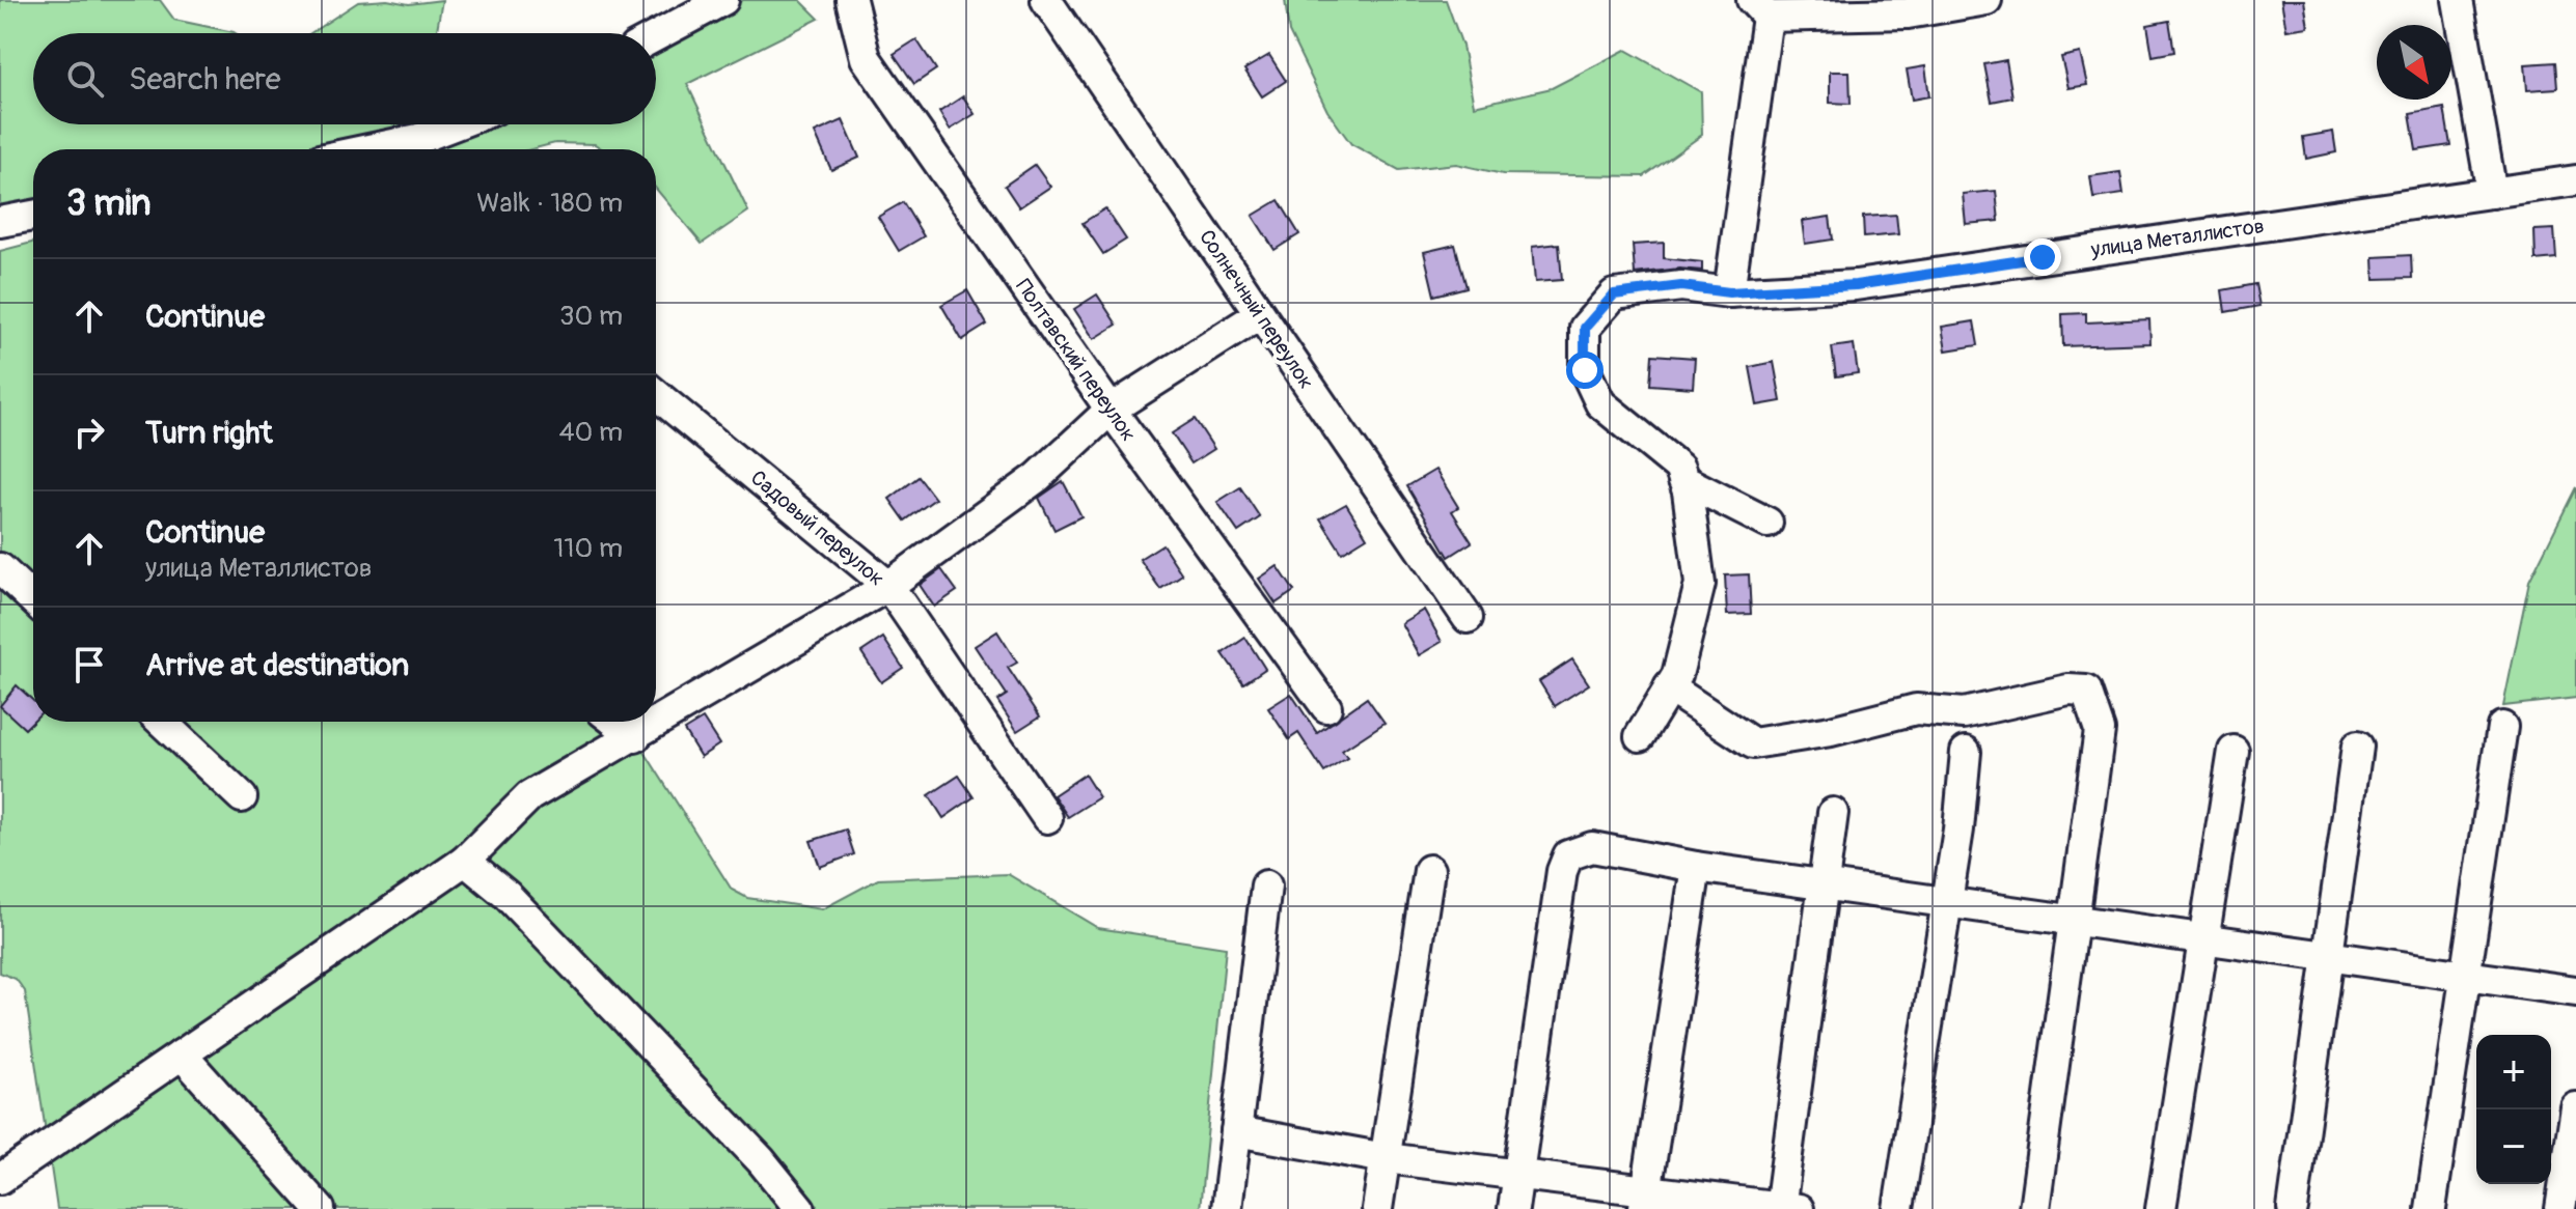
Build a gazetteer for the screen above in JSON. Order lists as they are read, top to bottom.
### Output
{
  "streets": {
    "street": [
      "улица Металлистов",
      "Солнечный переулок",
      "Полтавский переулок",
      "Садовый переулок"
    ]
  },
  "north": "bottom right",
  "page": {
    "search": "Search here",
    "heading": ["3 min", "Walk · 180 m"],
    "list": [
      ["Continue", "30 m"],
      ["Turn right", "40 m"],
      ["Continue", "улица Металлистов", "110 m"],
      "Arrive at destination"
    ],
    "map_buttons": ["+", "−"]
  }
}
